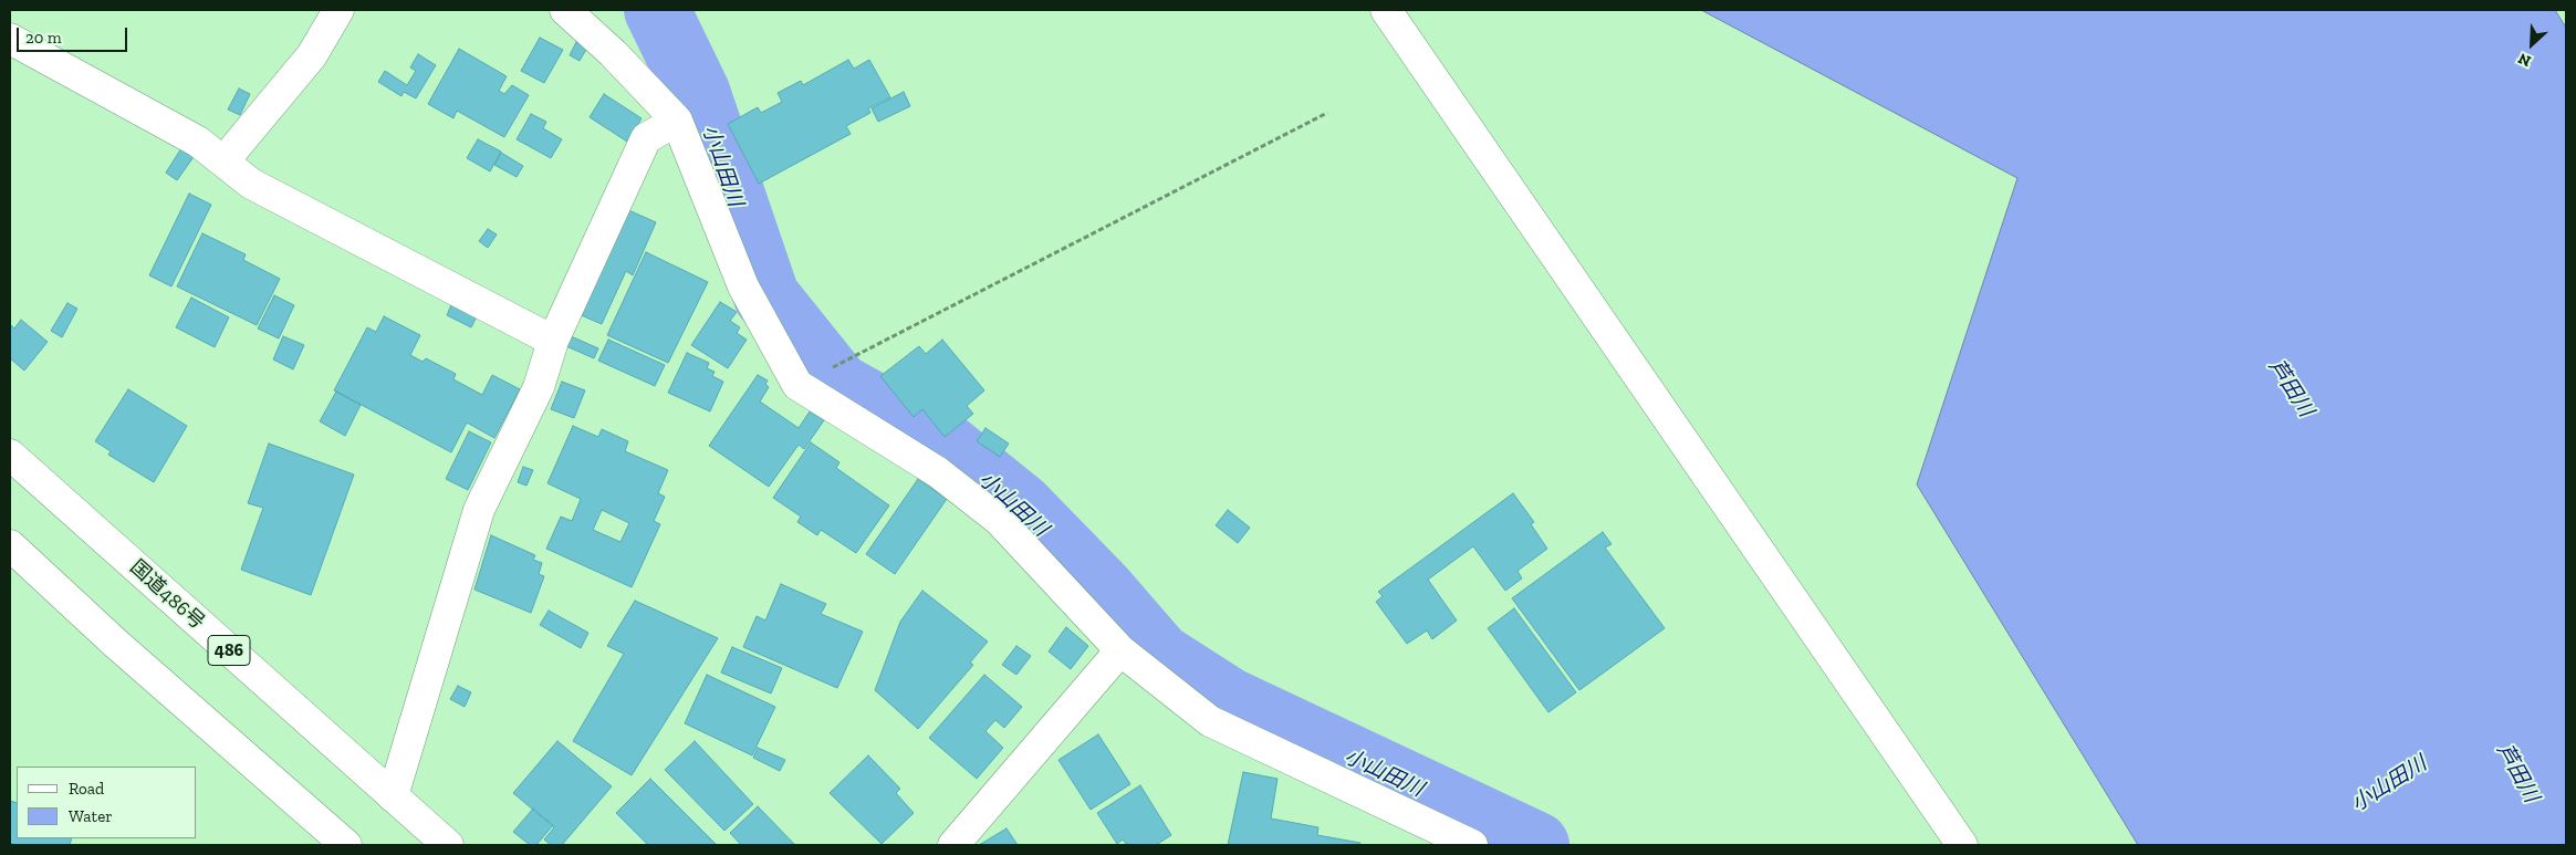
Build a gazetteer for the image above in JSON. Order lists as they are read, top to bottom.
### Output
{
  "streets": {
    "main road": ["国道486号", "486"]
  },
  "water": ["小山田川", "芦田川"],
  "legend": ["Road", "Water"],
  "scale_bar": "20 m",
  "north": "bottom left"
}
